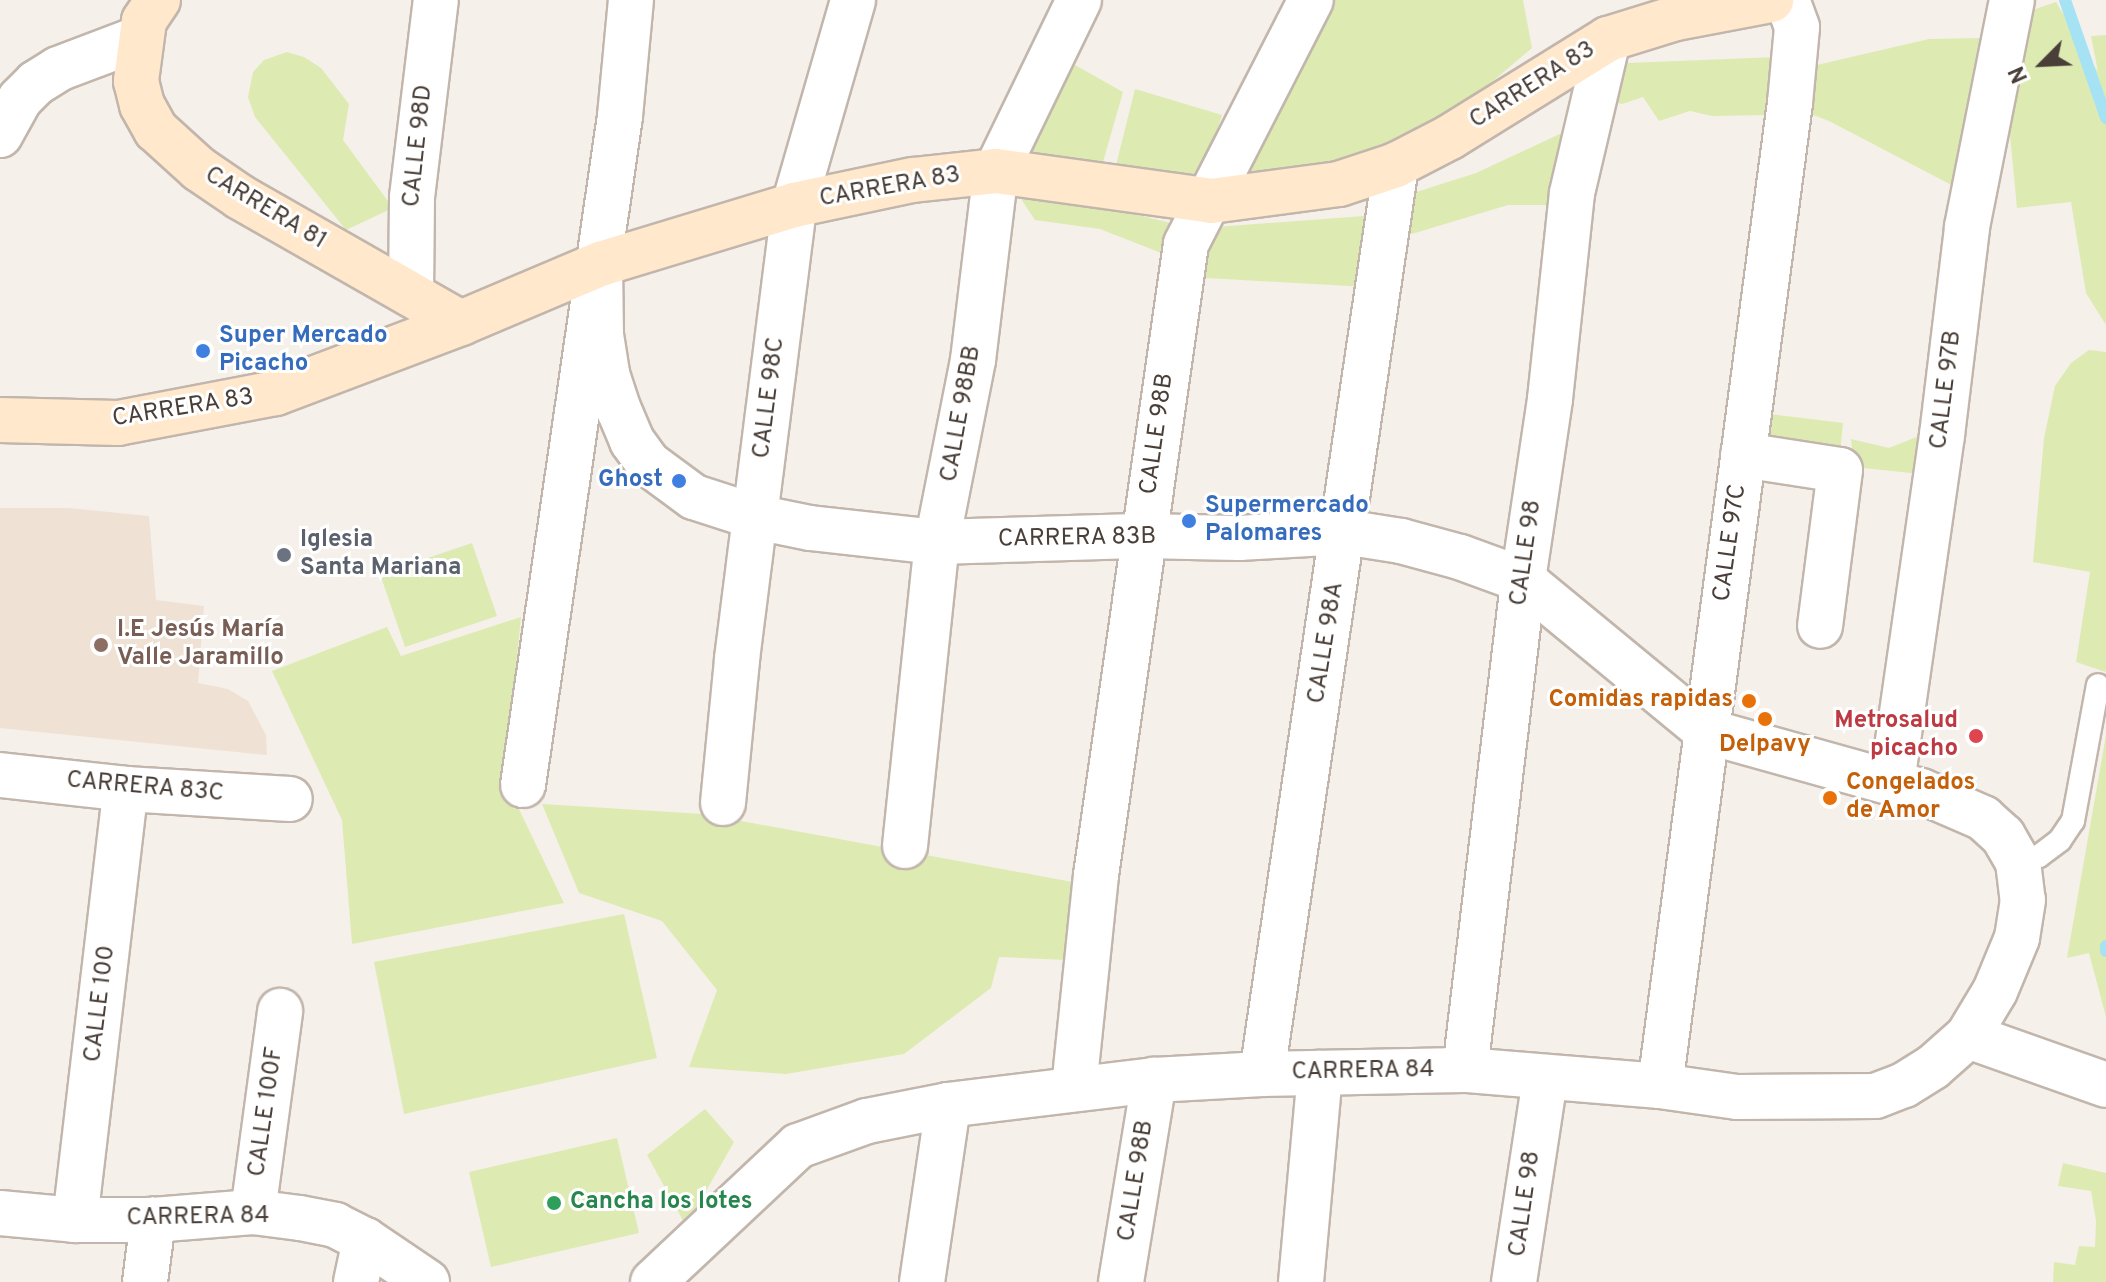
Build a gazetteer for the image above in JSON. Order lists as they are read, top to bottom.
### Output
{
  "streets": {
    "street": [
      "CARRERA 83",
      "CALLE 98D",
      "CARRERA 81",
      "CALLE 97B",
      "CALLE 98C",
      "CALLE 98BB",
      "CALLE 98B",
      "CARRERA 83B",
      "CALLE 97C",
      "CALLE 98",
      "CALLE 98A",
      "CARRERA 83C",
      "CALLE 100",
      "CARRERA 84",
      "CALLE 100F"
    ]
  },
  "crossings": [
    ["CARRERA 83", "CARRERA 81"],
    ["CARRERA 83", "CALLE 98C"],
    ["CARRERA 83", "CALLE 98BB"],
    ["CARRERA 83", "CALLE 98B"],
    ["CARRERA 83", "CARRERA 83B"],
    ["CARRERA 83", "CALLE 98"],
    ["CARRERA 83", "CALLE 98A"],
    ["CALLE 98D", "CARRERA 81"],
    ["CALLE 97B", "CARRERA 83B"],
    ["CALLE 98C", "CARRERA 83B"],
    ["CALLE 98BB", "CARRERA 83B"],
    ["CALLE 98B", "CARRERA 83B"],
    ["CALLE 98B", "CARRERA 84"],
    ["CARRERA 83B", "CALLE 97C"],
    ["CARRERA 83B", "CALLE 98"],
    ["CARRERA 83B", "CALLE 98A"],
    ["CALLE 97C", "CARRERA 84"],
    ["CALLE 98", "CARRERA 84"],
    ["CALLE 98A", "CARRERA 84"],
    ["CARRERA 83C", "CALLE 100"],
    ["CALLE 100", "CARRERA 84"],
    ["CARRERA 84", "CALLE 100F"]
  ],
  "places": [
    "Super Mercado Picacho",
    "Ghost",
    "Supermercado Palomares",
    "Iglesia Santa Mariana",
    "I.E Jesús María Valle Jaramillo",
    "Comidas rapidas",
    "Delpavy",
    "Metrosalud picacho",
    "Congelados de Amor",
    "Cancha los lotes"
  ],
  "north": "bottom left"
}
